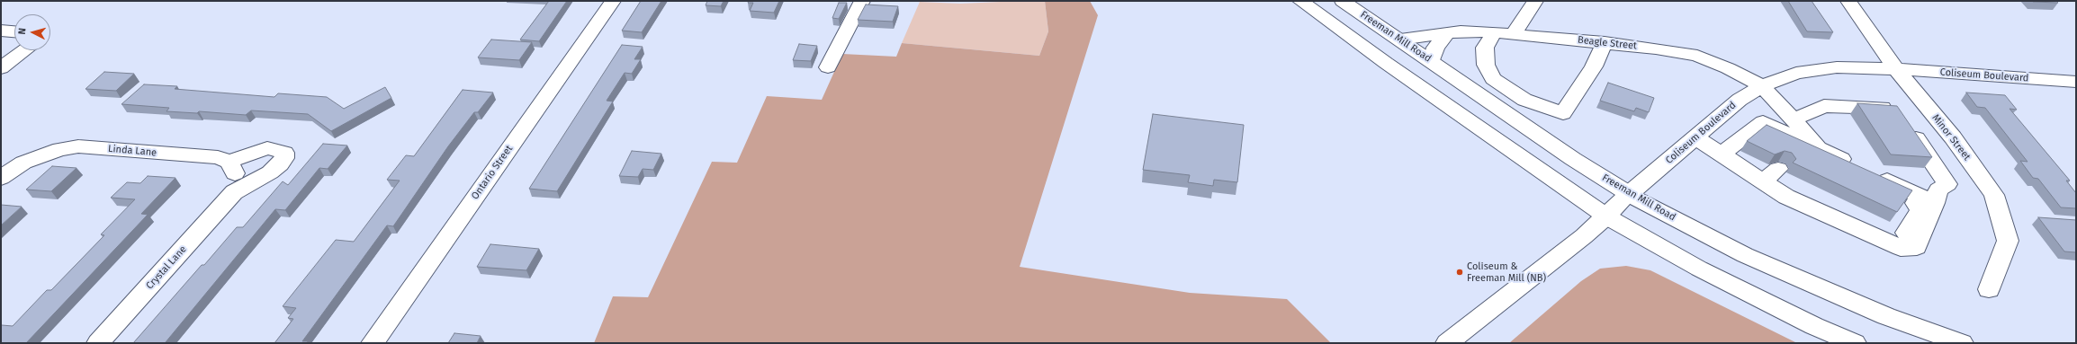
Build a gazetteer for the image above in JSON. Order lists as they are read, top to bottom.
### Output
{
  "streets": {
    "main road": [
      "Freeman Mill Road",
      "Beagle Street",
      "Coliseum Boulevard",
      "Minor Street",
      "Linda Lane",
      "Ontario Street",
      "Crystal Lane"
    ]
  },
  "crossings": [
    ["Freeman Mill Road", "Beagle Street"],
    ["Freeman Mill Road", "Coliseum Boulevard"],
    ["Beagle Street", "Coliseum Boulevard"],
    ["Coliseum Boulevard", "Minor Street"],
    ["Linda Lane", "Crystal Lane"]
  ],
  "places": ["Coliseum & Freeman Mill (NB)"],
  "north": "left"
}
